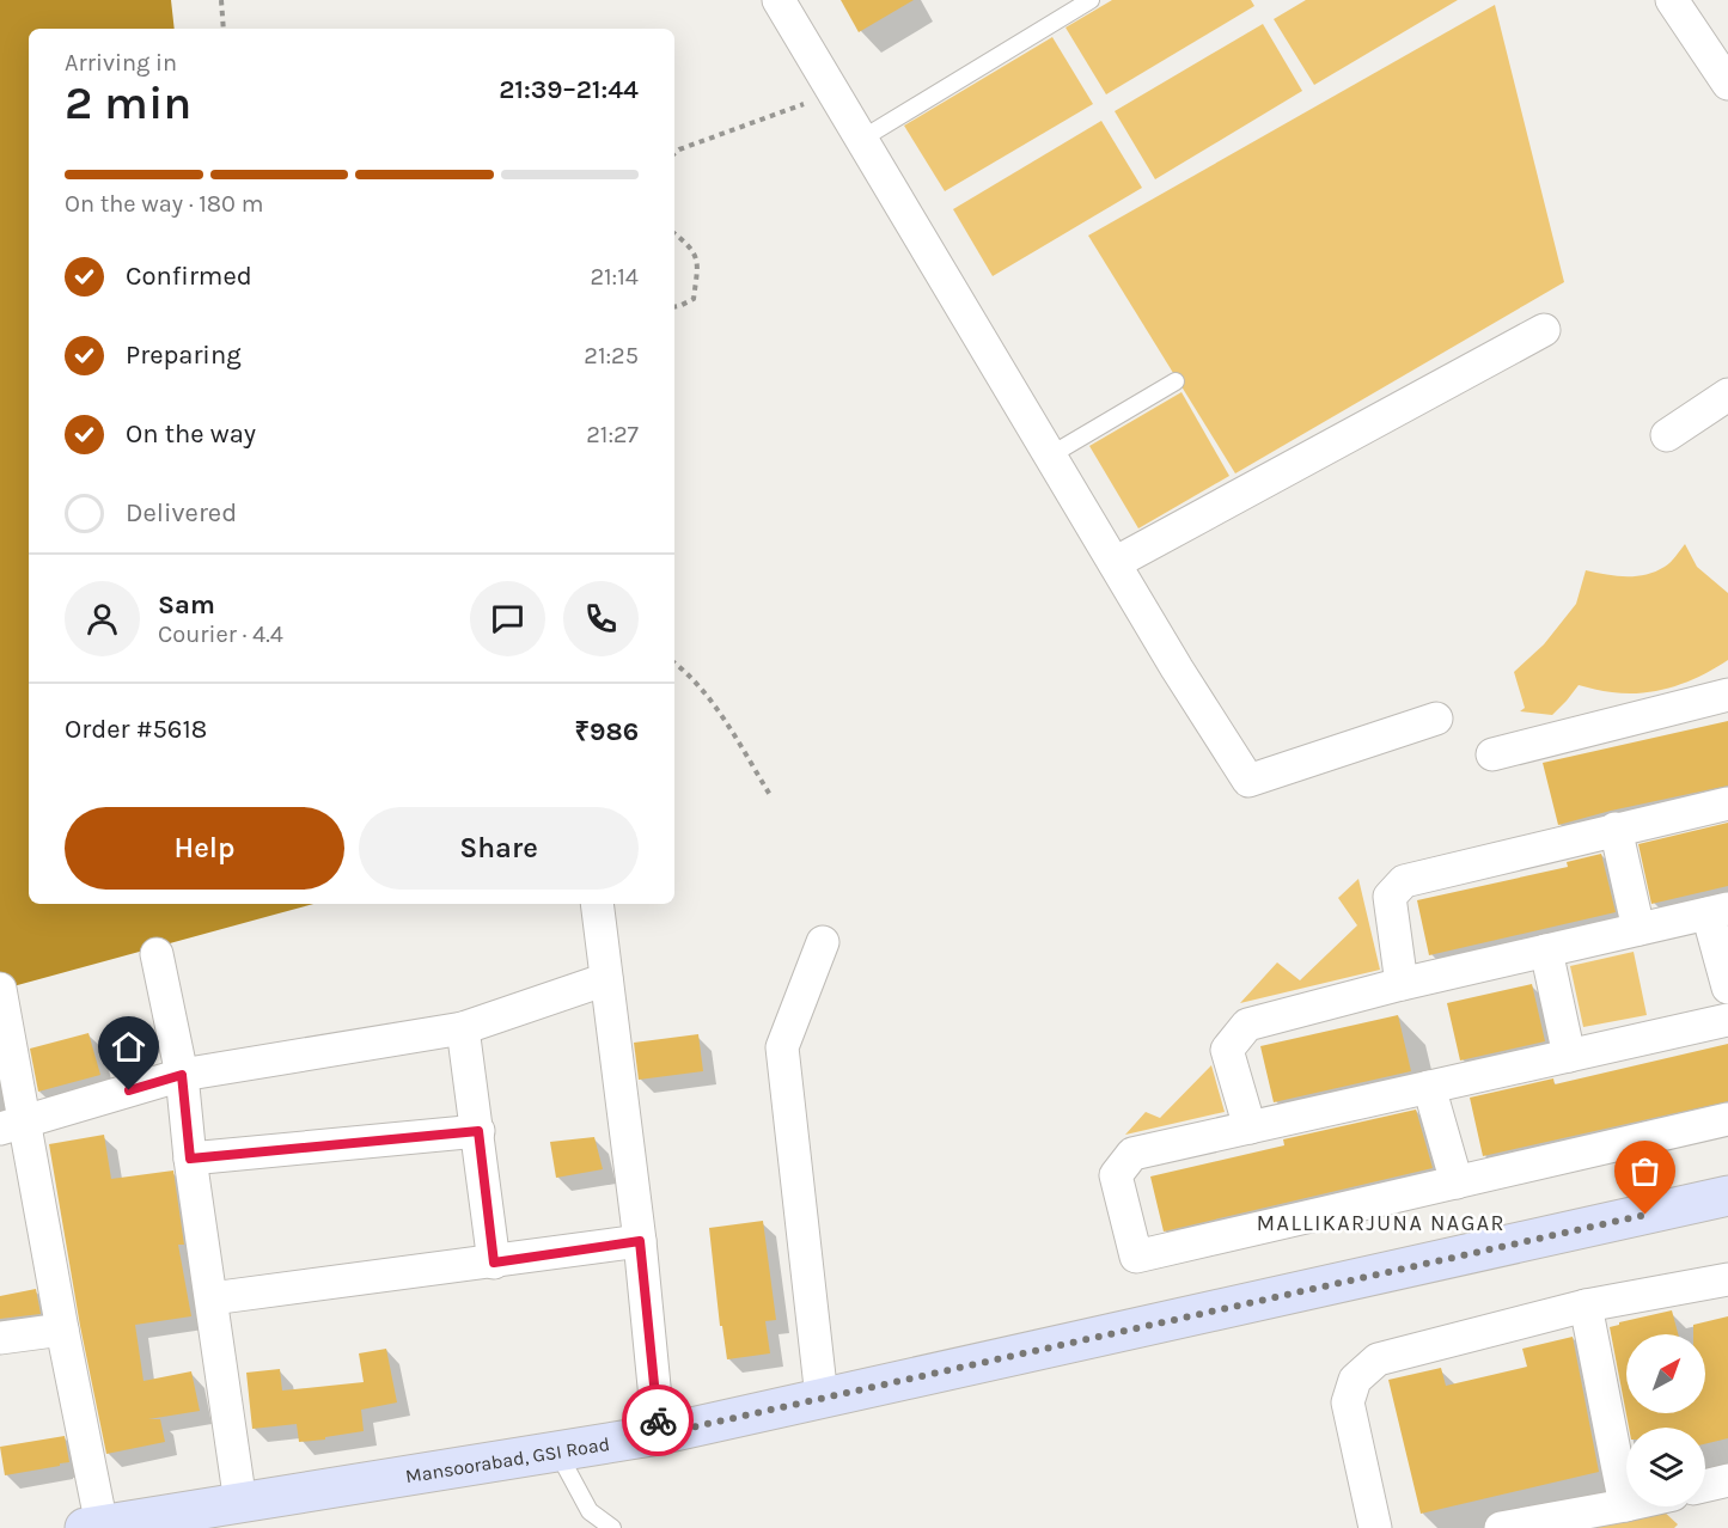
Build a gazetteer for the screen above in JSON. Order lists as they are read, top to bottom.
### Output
{
  "streets": {
    "street": ["Mansoorabad, GSI Road"]
  },
  "districts": ["MALLIKARJUNA NAGAR"],
  "north": "top right",
  "page": {
    "heading": ["2 min", "Arriving in", "21:39–21:44"],
    "panel": [
      "Sam",
      "Courier · 4.4",
      "Order #5618",
      "₹986"
    ],
    "bar": "On the way · 180 m",
    "list": [
      ["Confirmed", "21:14"],
      ["Preparing", "21:25"],
      ["On the way", "21:27"],
      "Delivered"
    ],
    "buttons": ["Help", "Share"]
  }
}
